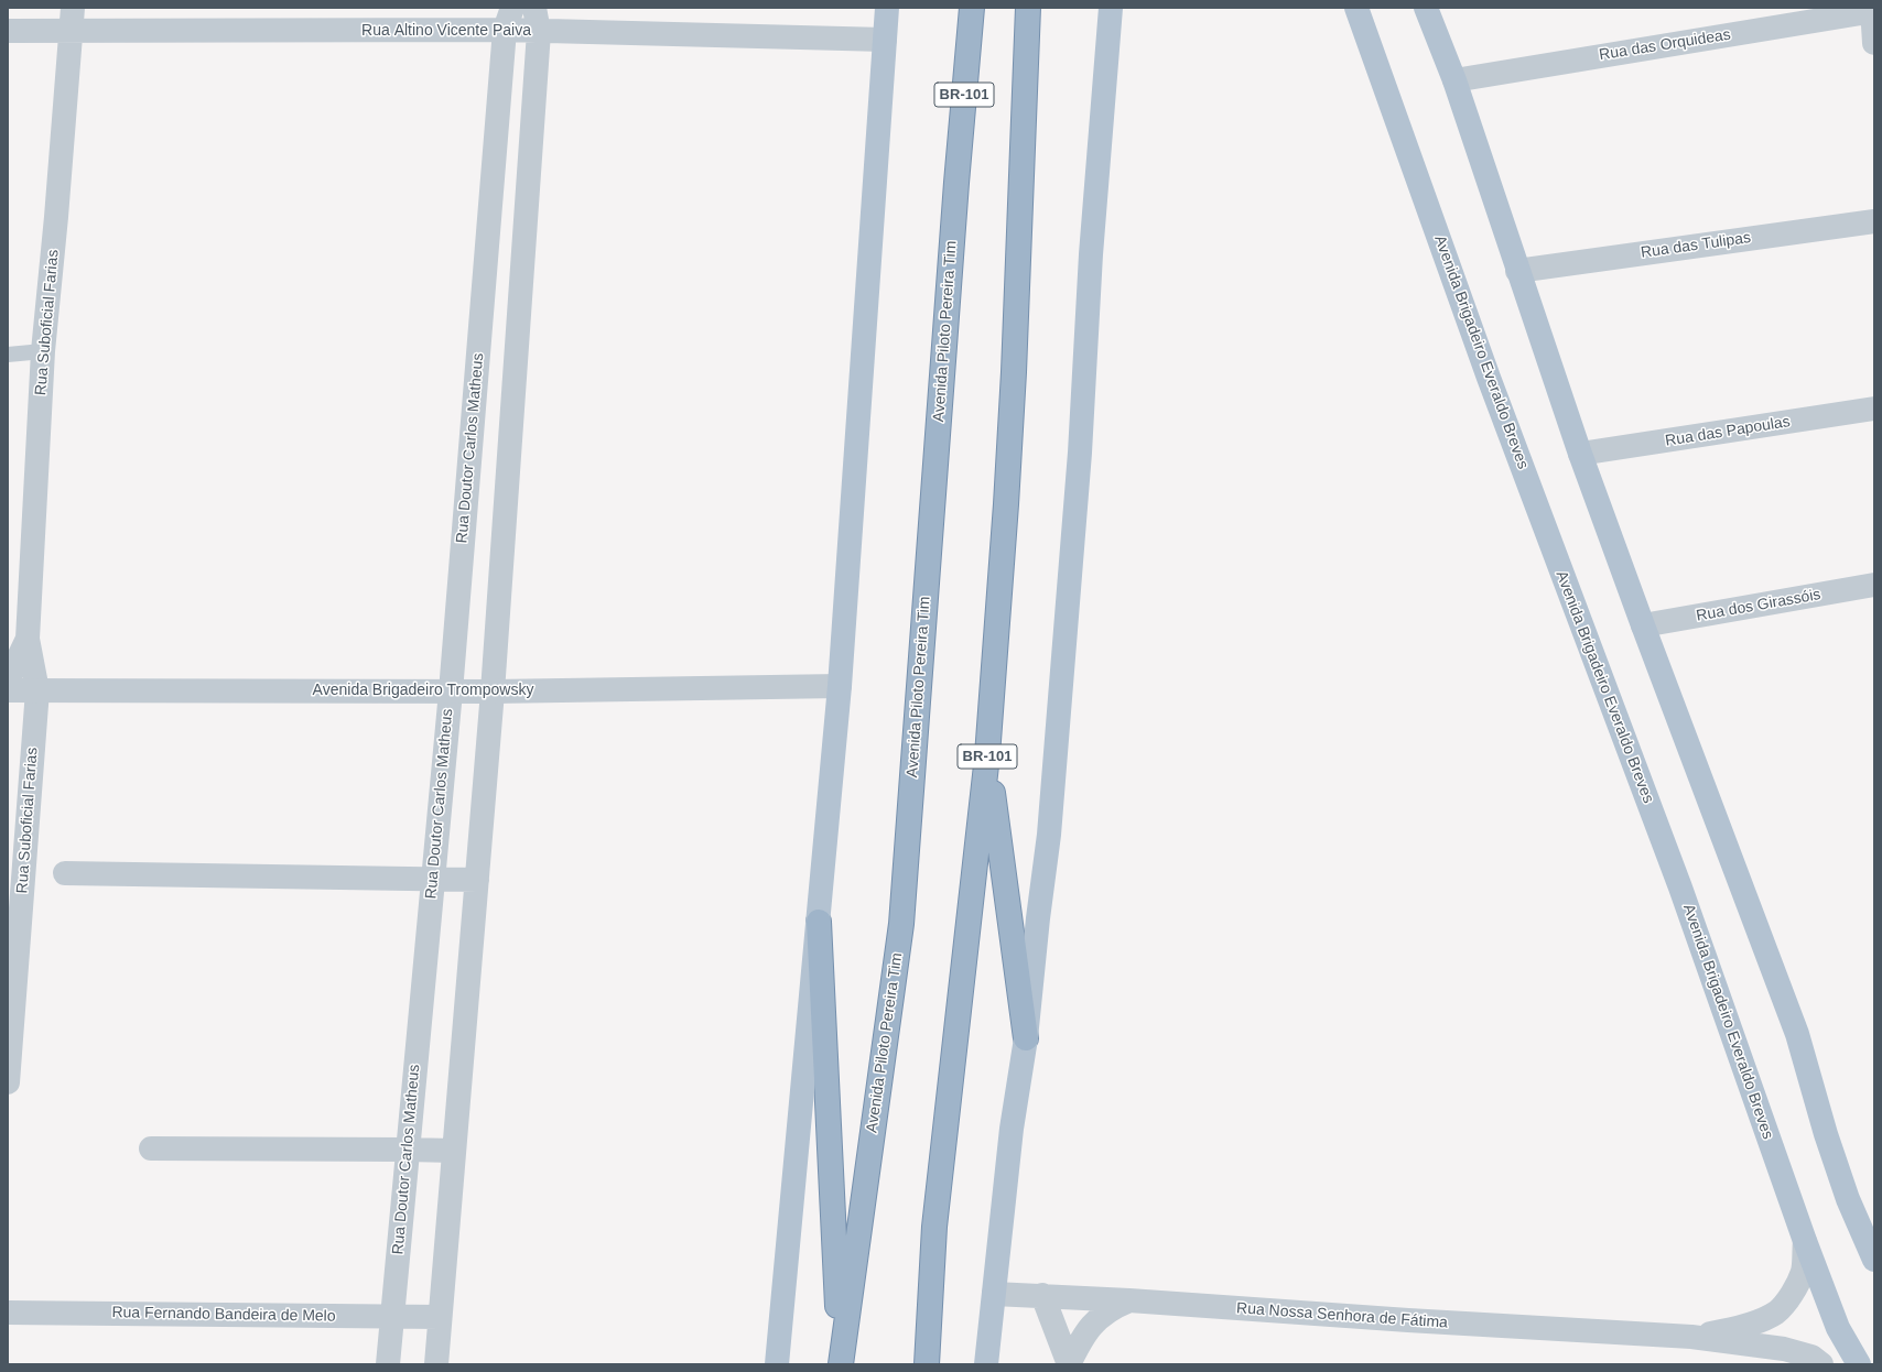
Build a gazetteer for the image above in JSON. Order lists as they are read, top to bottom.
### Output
{
  "streets": {
    "highway": ["BR-101", "Avenida Piloto Pereira Tim"],
    "main road": ["Avenida Brigadeiro Everaldo Breves"],
    "street": [
      "Rua Altino Vicente Paiva",
      "Rua das Orquideas",
      "Rua das Tulipas",
      "Rua Suboficial Farias",
      "Rua das Papoulas",
      "Rua Doutor Carlos Matheus",
      "Rua dos Girassóis",
      "Avenida Brigadeiro Trompowsky",
      "Rua Fernando Bandeira de Melo",
      "Rua Nossa Senhora de Fátima"
    ]
  },
  "crossings": [
    ["Rua Altino Vicente Paiva", "Rua Suboficial Farias"],
    ["Rua Altino Vicente Paiva", "Rua Doutor Carlos Matheus"],
    ["Rua Suboficial Farias", "Avenida Brigadeiro Trompowsky"],
    ["Avenida Brigadeiro Everaldo Breves", "Rua Nossa Senhora de Fátima"],
    ["Rua Doutor Carlos Matheus", "Avenida Brigadeiro Trompowsky"],
    ["Rua Doutor Carlos Matheus", "Rua Fernando Bandeira de Melo"]
  ]
}
